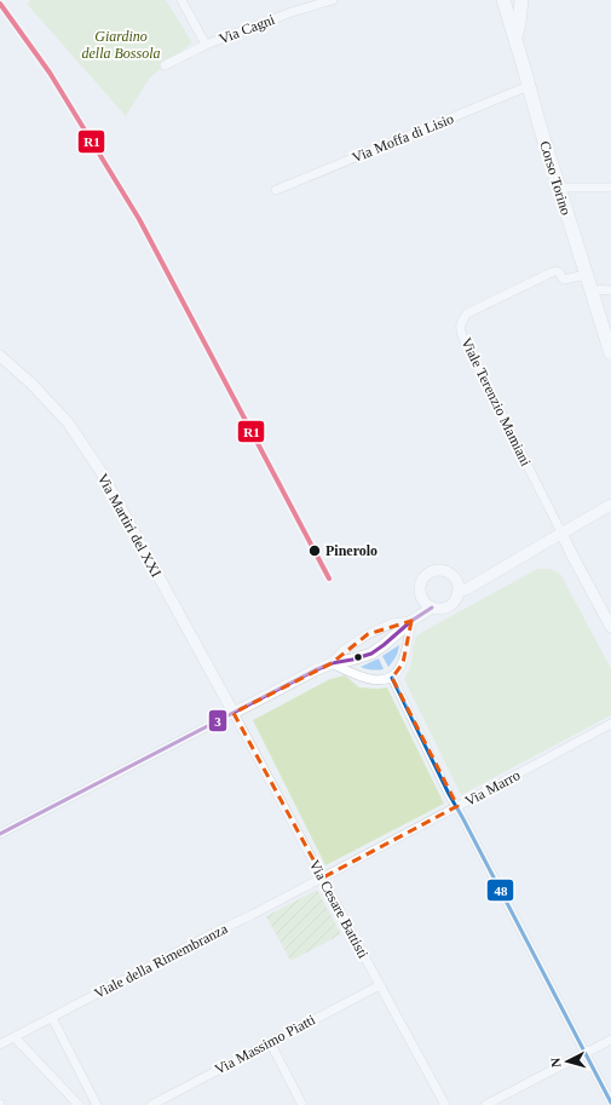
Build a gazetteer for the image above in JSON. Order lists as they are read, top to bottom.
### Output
{
  "streets": {
    "main road": ["Corso Torino"],
    "street": [
      "Via Cagni",
      "Via Moffa di Lisio",
      "Viale Terenzio Mamiani",
      "Via Martiri del XXI",
      "Via Marro",
      "Via Cesare Battisti",
      "Viale della Rimembranza",
      "Via Massimo Piatti"
    ]
  },
  "crossings": [
    ["Via Moffa di Lisio", "Corso Torino"],
    ["Corso Torino", "Viale Terenzio Mamiani"],
    ["Via Martiri del XXI", "Via Cesare Battisti"],
    ["Via Marro", "Via Cesare Battisti"],
    ["Via Marro", "Viale della Rimembranza"],
    ["Via Cesare Battisti", "Viale della Rimembranza"],
    ["Via Cesare Battisti", "Via Massimo Piatti"]
  ],
  "parks": ["Giardino della Bossola"],
  "places": ["Pinerolo"],
  "lines": ["transit line R1", "transit line 3", "transit line 48"],
  "north": "left"
}
